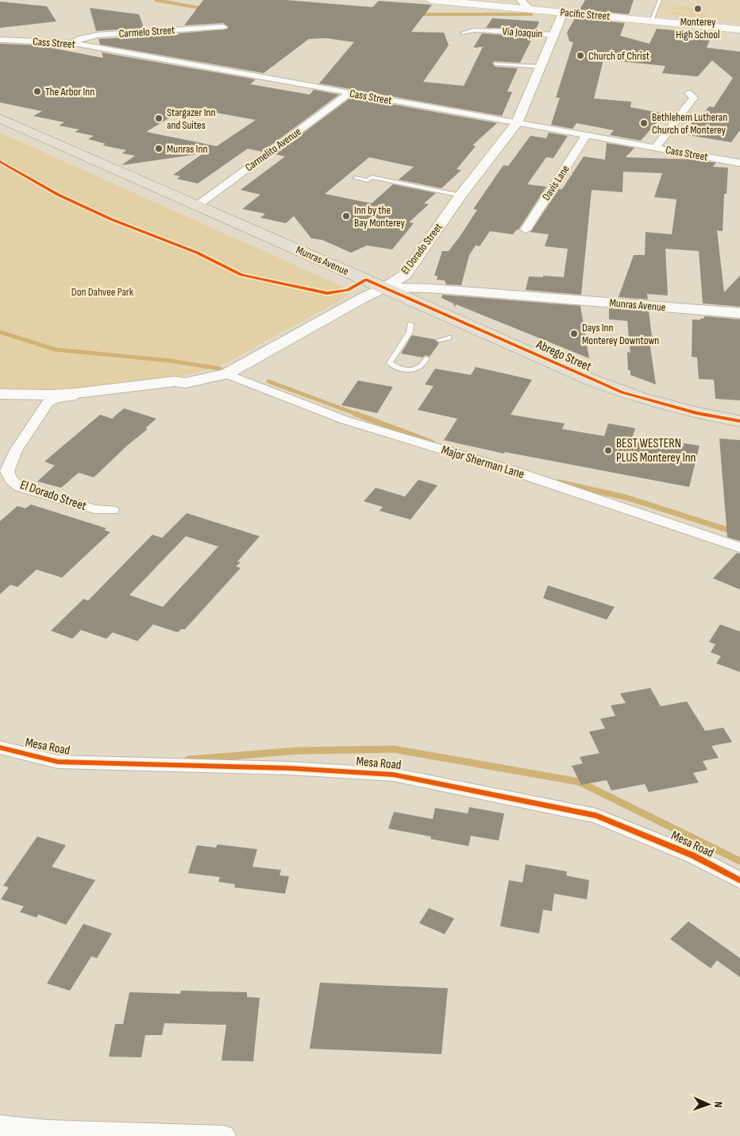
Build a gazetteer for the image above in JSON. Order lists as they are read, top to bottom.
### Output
{
  "streets": {
    "main road": ["Pacific Street", "Munras Avenue", "Abrego Street"],
    "street": [
      "Carmelo Street",
      "Via Joaquin",
      "Cass Street",
      "Carmelito Avenue",
      "Davis Lane",
      "El Dorado Street",
      "Major Sherman Lane",
      "Mesa Road"
    ]
  },
  "crossings": [
    ["Pacific Street", "El Dorado Street"],
    ["Carmelo Street", "Cass Street"],
    ["Via Joaquin", "El Dorado Street"],
    ["Cass Street", "Carmelito Avenue"],
    ["Cass Street", "Davis Lane"],
    ["Cass Street", "El Dorado Street"],
    ["Carmelito Avenue", "Munras Avenue"],
    ["El Dorado Street", "Munras Avenue"],
    ["El Dorado Street", "Abrego Street"],
    ["El Dorado Street", "Major Sherman Lane"],
    ["Munras Avenue", "Abrego Street"]
  ],
  "parks": ["Don Dahvee Park"],
  "places": [
    "Monterey High School",
    "Church of Christ",
    "The Arbor Inn",
    "Stargazer Inn and Suites",
    "Bethlehem Lutheran Church of Monterey",
    "Munras Inn",
    "Inn by the Bay Monterey",
    "Days Inn Monterey Downtown",
    "BEST WESTERN PLUS Monterey Inn"
  ],
  "north": "right"
}
